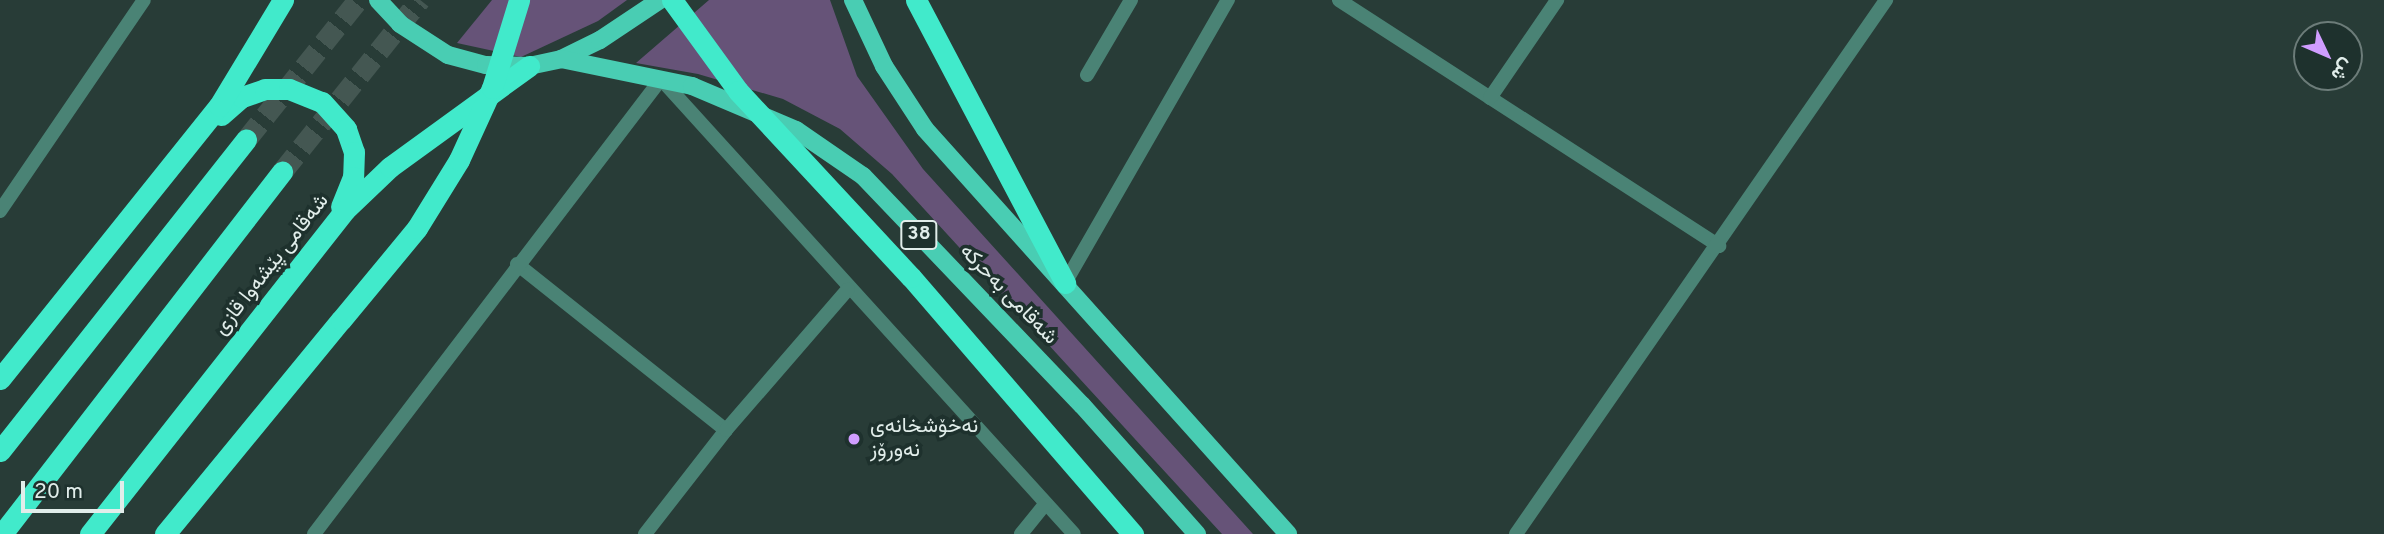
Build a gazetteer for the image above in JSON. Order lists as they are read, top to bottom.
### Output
{
  "streets": {
    "highway": ["شەقامی پێشەوا قازی"],
    "main road": ["38", "شەقامی بەحرکە"]
  },
  "crossings": [
    ["شەقامی پێشەوا قازی", "شەقامی بەحرکە"]
  ],
  "places": ["نەخۆشخانەی نەورۆز"],
  "scale_bar": "20 m",
  "north": "bottom right"
}
